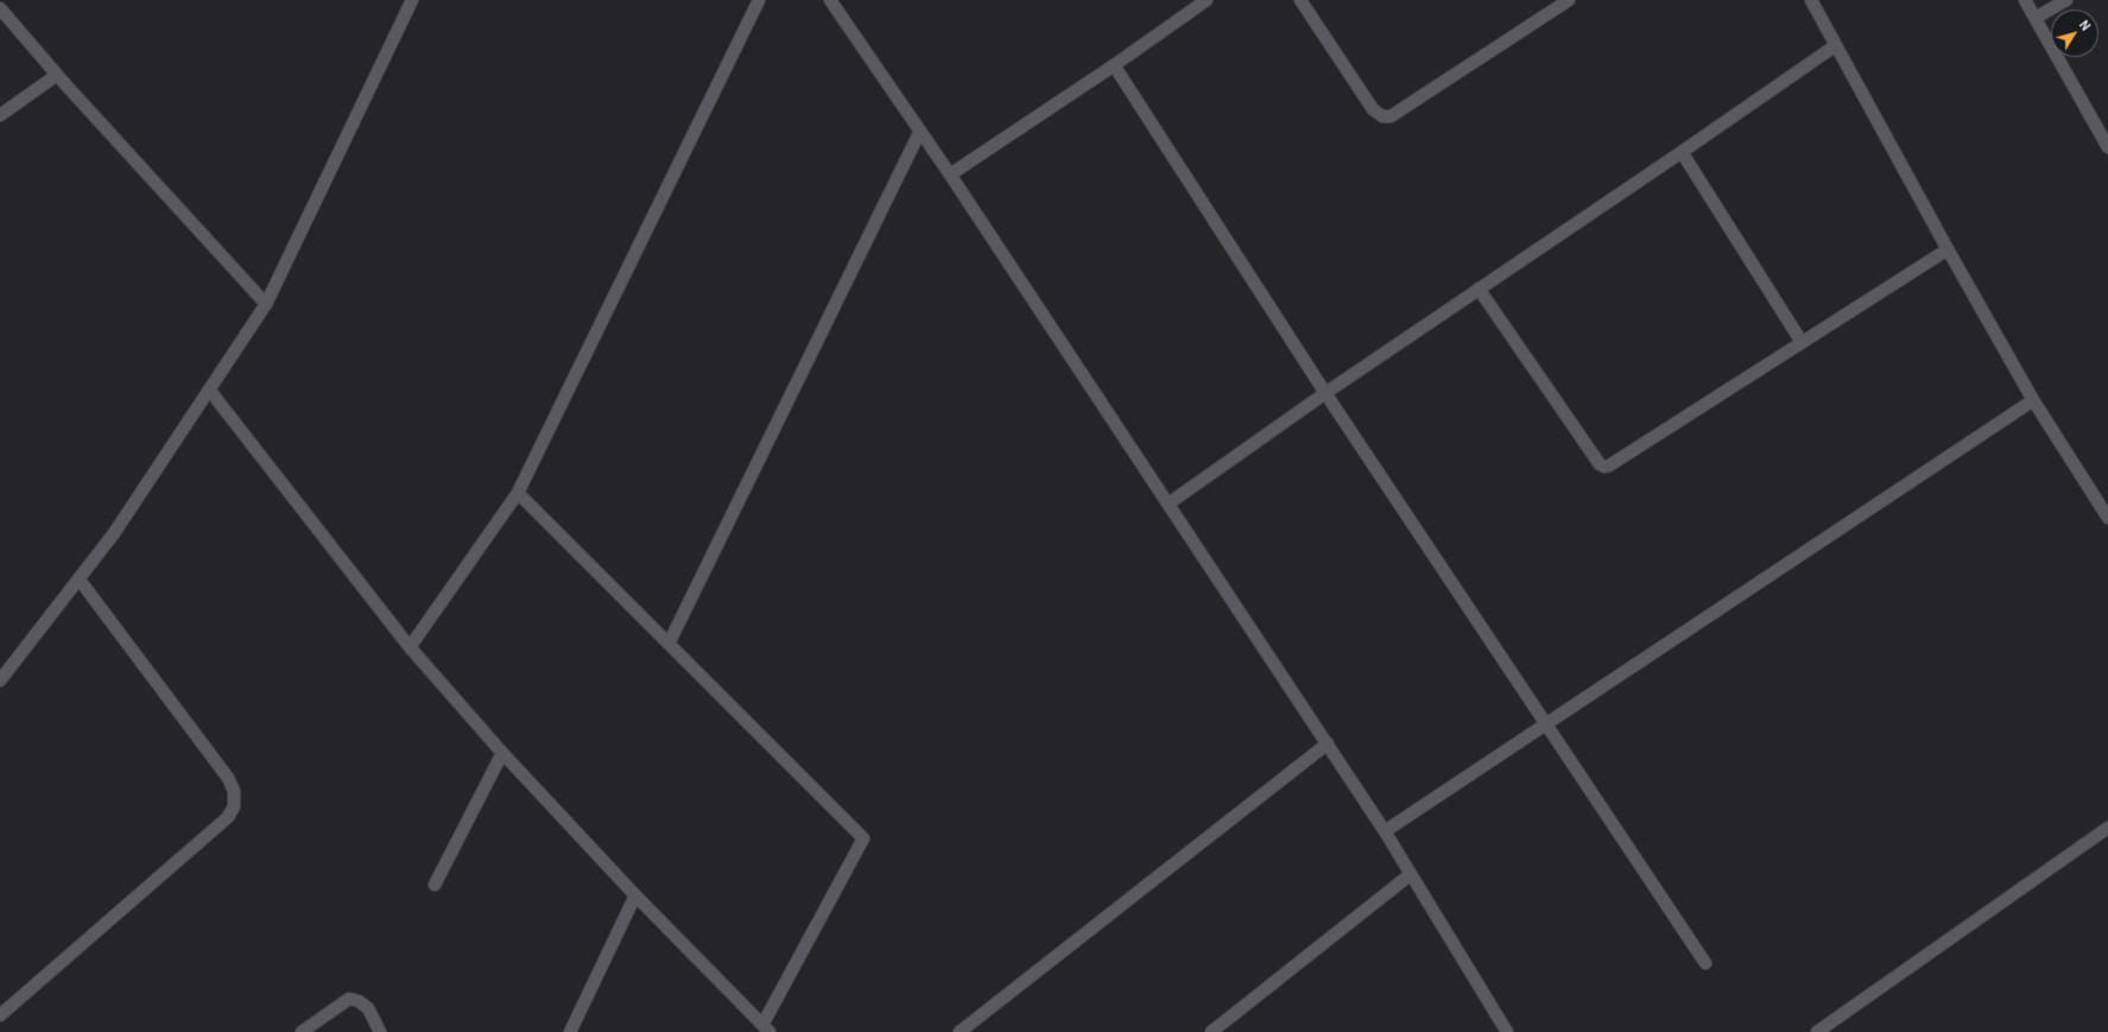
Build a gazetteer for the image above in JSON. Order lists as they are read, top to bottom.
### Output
{
  "north": "top right"
}
